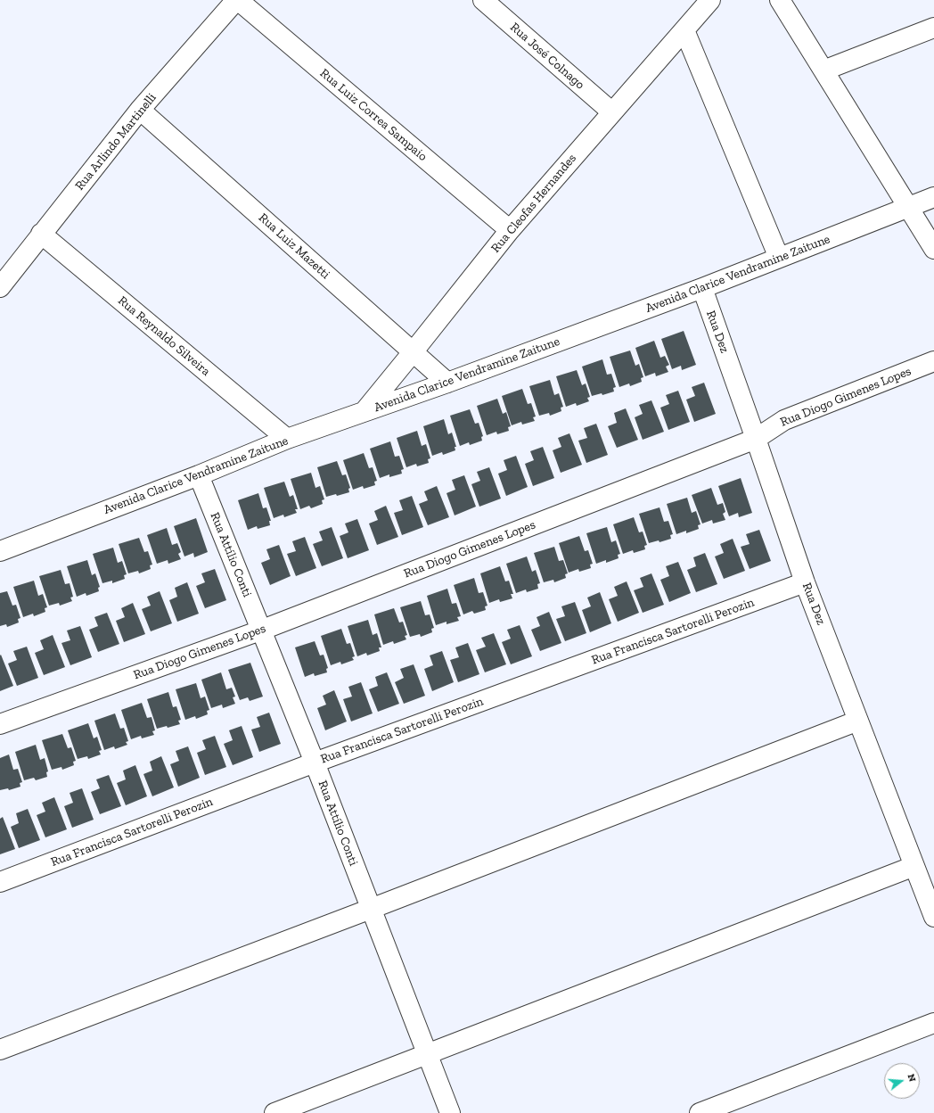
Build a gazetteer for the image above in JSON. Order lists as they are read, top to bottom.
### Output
{
  "streets": {
    "street": [
      "Rua José Colnago",
      "Rua Luiz Correa Sampaio",
      "Rua Arlindo Martinelli",
      "Rua Cleofas Hernandes",
      "Rua Luiz Mazetti",
      "Avenida Clarice Vendramine Zaitune",
      "Rua Dez",
      "Rua Reynaldo Silveira",
      "Rua Diogo Gimenes Lopes",
      "Rua Attílio Conti",
      "Rua Francisca Sartorelli Perozin"
    ]
  },
  "crossings": [
    ["Rua José Colnago", "Rua Cleofas Hernandes"],
    ["Rua Luiz Correa Sampaio", "Rua Arlindo Martinelli"],
    ["Rua Luiz Correa Sampaio", "Rua Cleofas Hernandes"],
    ["Rua Arlindo Martinelli", "Rua Luiz Mazetti"],
    ["Rua Arlindo Martinelli", "Rua Reynaldo Silveira"],
    ["Rua Cleofas Hernandes", "Rua Luiz Mazetti"],
    ["Rua Cleofas Hernandes", "Avenida Clarice Vendramine Zaitune"],
    ["Rua Luiz Mazetti", "Avenida Clarice Vendramine Zaitune"],
    ["Avenida Clarice Vendramine Zaitune", "Rua Dez"],
    ["Avenida Clarice Vendramine Zaitune", "Rua Reynaldo Silveira"],
    ["Avenida Clarice Vendramine Zaitune", "Rua Attílio Conti"],
    ["Rua Dez", "Rua Diogo Gimenes Lopes"],
    ["Rua Dez", "Rua Francisca Sartorelli Perozin"],
    ["Rua Diogo Gimenes Lopes", "Rua Attílio Conti"],
    ["Rua Attílio Conti", "Rua Francisca Sartorelli Perozin"]
  ],
  "north": "right"
}
